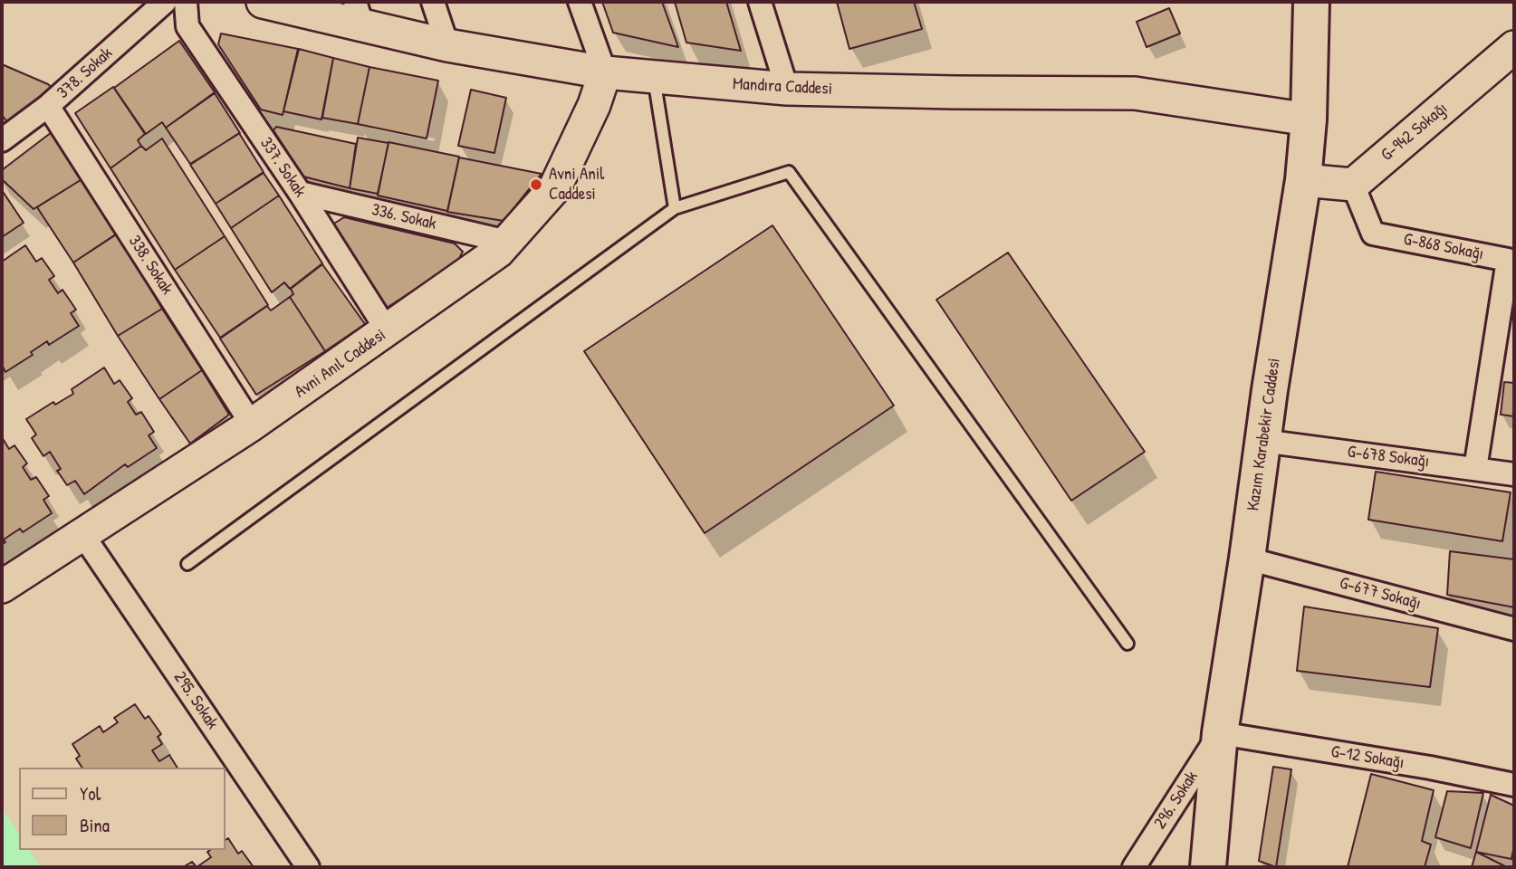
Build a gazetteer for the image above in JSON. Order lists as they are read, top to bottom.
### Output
{
  "streets": {
    "main road": ["Kazım Karabekir Caddesi"],
    "street": [
      "378. Sokak",
      "Mandıra Caddesi",
      "G-942 Sokağı",
      "337. Sokak",
      "336. Sokak",
      "G-868 Sokağı",
      "338. Sokak",
      "Avni Anıl Caddesi",
      "G-678 Sokağı",
      "G-677 Sokağı",
      "295. Sokak",
      "G-12 Sokağı",
      "296. Sokak"
    ]
  },
  "crossings": [
    ["378. Sokak", "338. Sokak"],
    ["Mandıra Caddesi", "Avni Anıl Caddesi"],
    ["Mandıra Caddesi", "Kazım Karabekir Caddesi"],
    ["G-942 Sokağı", "G-868 Sokağı"],
    ["337. Sokak", "336. Sokak"],
    ["337. Sokak", "Avni Anıl Caddesi"],
    ["336. Sokak", "Avni Anıl Caddesi"],
    ["G-868 Sokağı", "G-678 Sokağı"],
    ["338. Sokak", "Avni Anıl Caddesi"],
    ["Avni Anıl Caddesi", "295. Sokak"],
    ["Kazım Karabekir Caddesi", "G-678 Sokağı"],
    ["Kazım Karabekir Caddesi", "G-677 Sokağı"],
    ["Kazım Karabekir Caddesi", "G-12 Sokağı"],
    ["Kazım Karabekir Caddesi", "296. Sokak"],
    ["G-12 Sokağı", "296. Sokak"]
  ],
  "places": ["Avni Anil Caddesi"],
  "legend": ["Yol", "Bina"]
}
